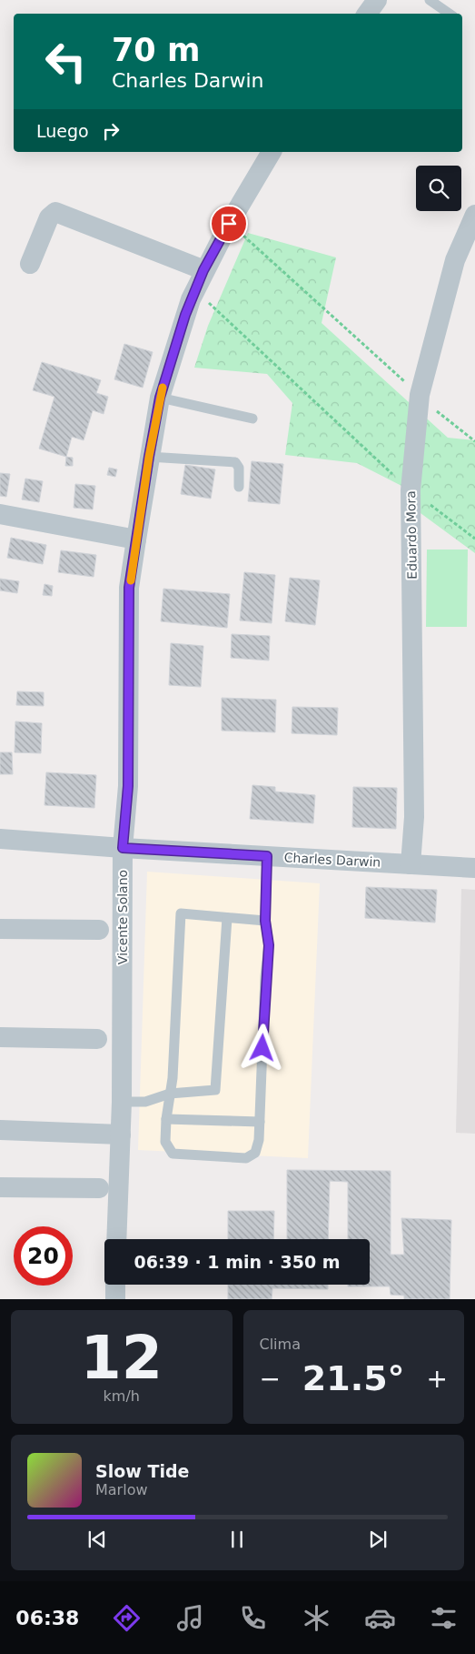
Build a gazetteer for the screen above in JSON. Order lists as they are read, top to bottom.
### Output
{
  "streets": {
    "street": ["Eduardo Mora", "Charles Darwin", "Vicente Solano"]
  },
  "crossings": [
    ["Eduardo Mora", "Charles Darwin"],
    ["Charles Darwin", "Vicente Solano"]
  ],
  "page": {
    "turn": ["70 m", "Charles Darwin"],
    "then": "Luego",
    "limit": "20",
    "trip": "06:39 · 1 min · 350 m",
    "tile": [
      ["12", "km/h"],
      "Clima"
    ],
    "heat": ["−", "21.5°", "+"],
    "song": ["Slow Tide", "Marlow"],
    "tabs": "06:38"
  }
}
